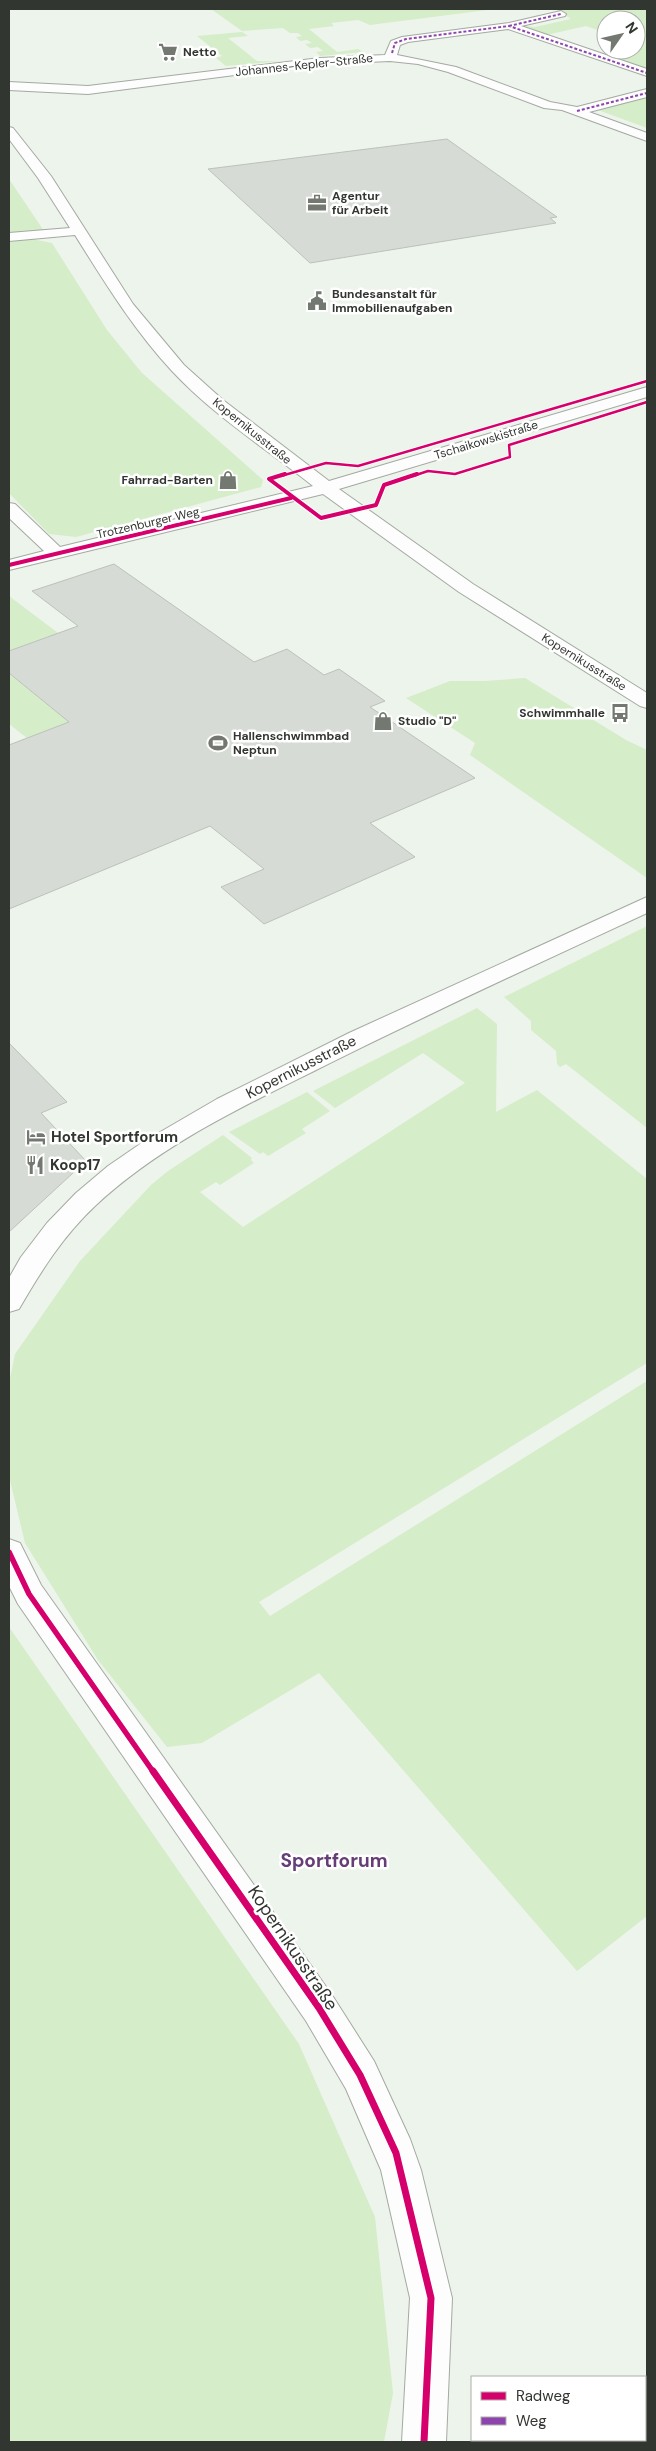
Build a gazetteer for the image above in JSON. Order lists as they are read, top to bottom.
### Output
{
  "streets": {
    "street": [
      "Johannes-Kepler-Straße",
      "Kopernikusstraße",
      "Tschaikowskistraße",
      "Trotzenburger Weg"
    ]
  },
  "crossings": [
    ["Kopernikusstraße", "Tschaikowskistraße"],
    ["Kopernikusstraße", "Trotzenburger Weg"],
    ["Tschaikowskistraße", "Trotzenburger Weg"]
  ],
  "districts": ["Sportforum"],
  "places": {
    "supermarket": ["Netto"],
    "office": ["Agentur für Arbeit"],
    "public building": ["Bundesanstalt für Immobilienaufgaben"],
    "shop": ["Fahrrad-Barten", "Studio \"D\""],
    "bus stop": ["Schwimmhalle"],
    "sports": ["Hallenschwimmbad Neptun"],
    "hotel": ["Hotel Sportforum"],
    "restaurant": ["Koop17"]
  },
  "legend": ["Radweg", "Weg"],
  "north": "top right"
}
